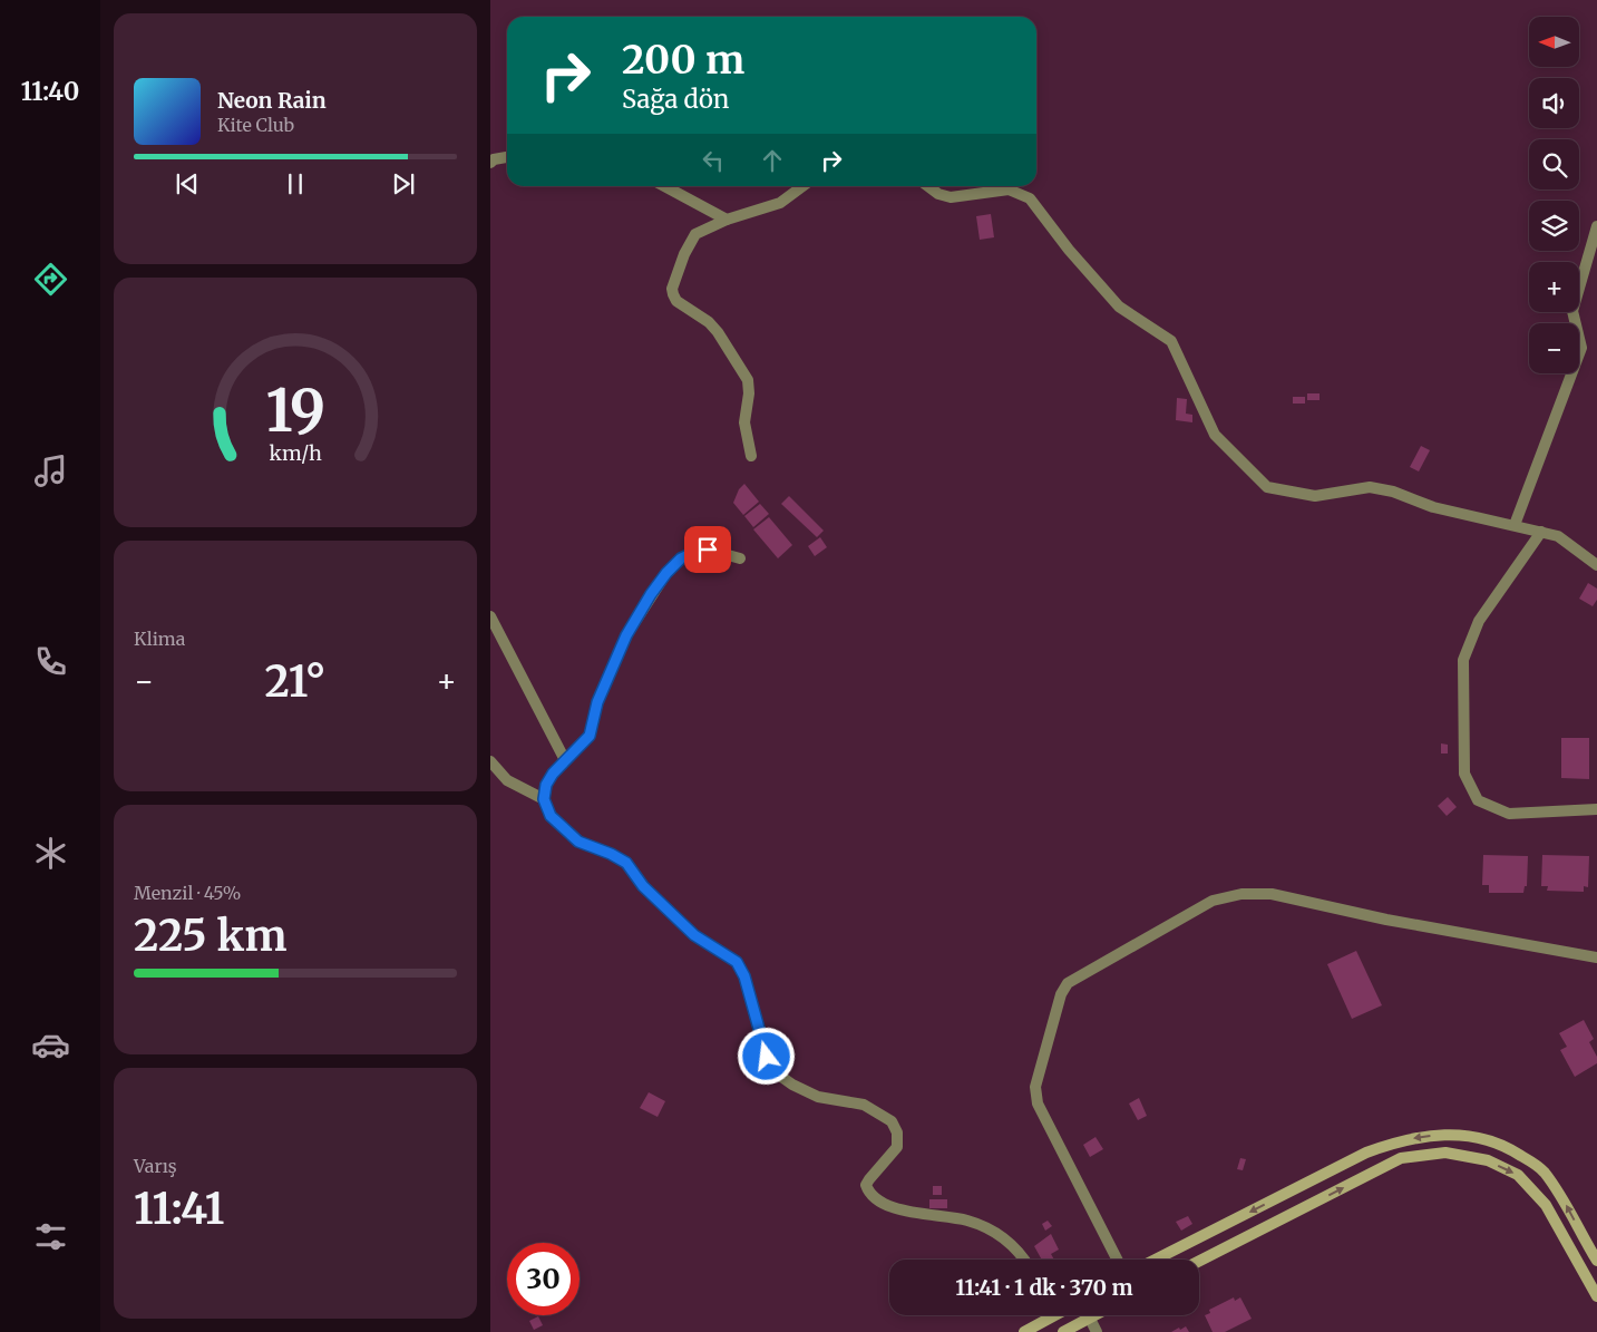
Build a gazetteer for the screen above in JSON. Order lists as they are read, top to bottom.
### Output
{
  "north": "left",
  "page": {
    "tabs": "11:40",
    "map_buttons": ["+", "−"],
    "turn": ["200 m", "Sağa dön"],
    "song": ["Neon Rain", "Kite Club"],
    "tile": [
      "Klima",
      ["Menzil · 45%", "225 km"],
      ["Varış", "11:41"]
    ],
    "heat": ["−", "21°", "+"],
    "limit": "30",
    "trip": "11:41 · 1 dk · 370 m",
    "gauge": ["19", "km/h"]
  }
}
